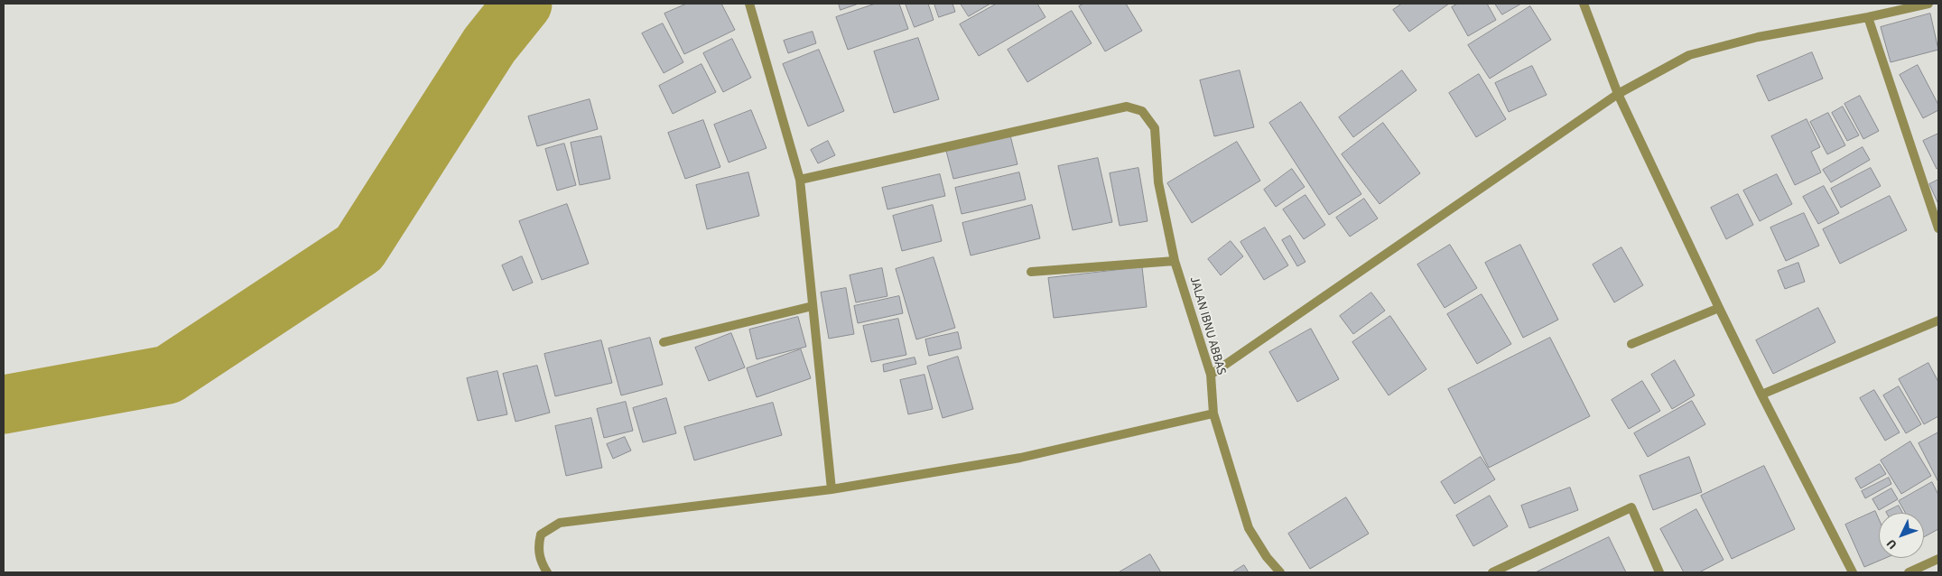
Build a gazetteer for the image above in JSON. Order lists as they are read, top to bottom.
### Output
{
  "streets": {
    "street": ["JALAN IBNU ABBAS"]
  },
  "north": "bottom left"
}
